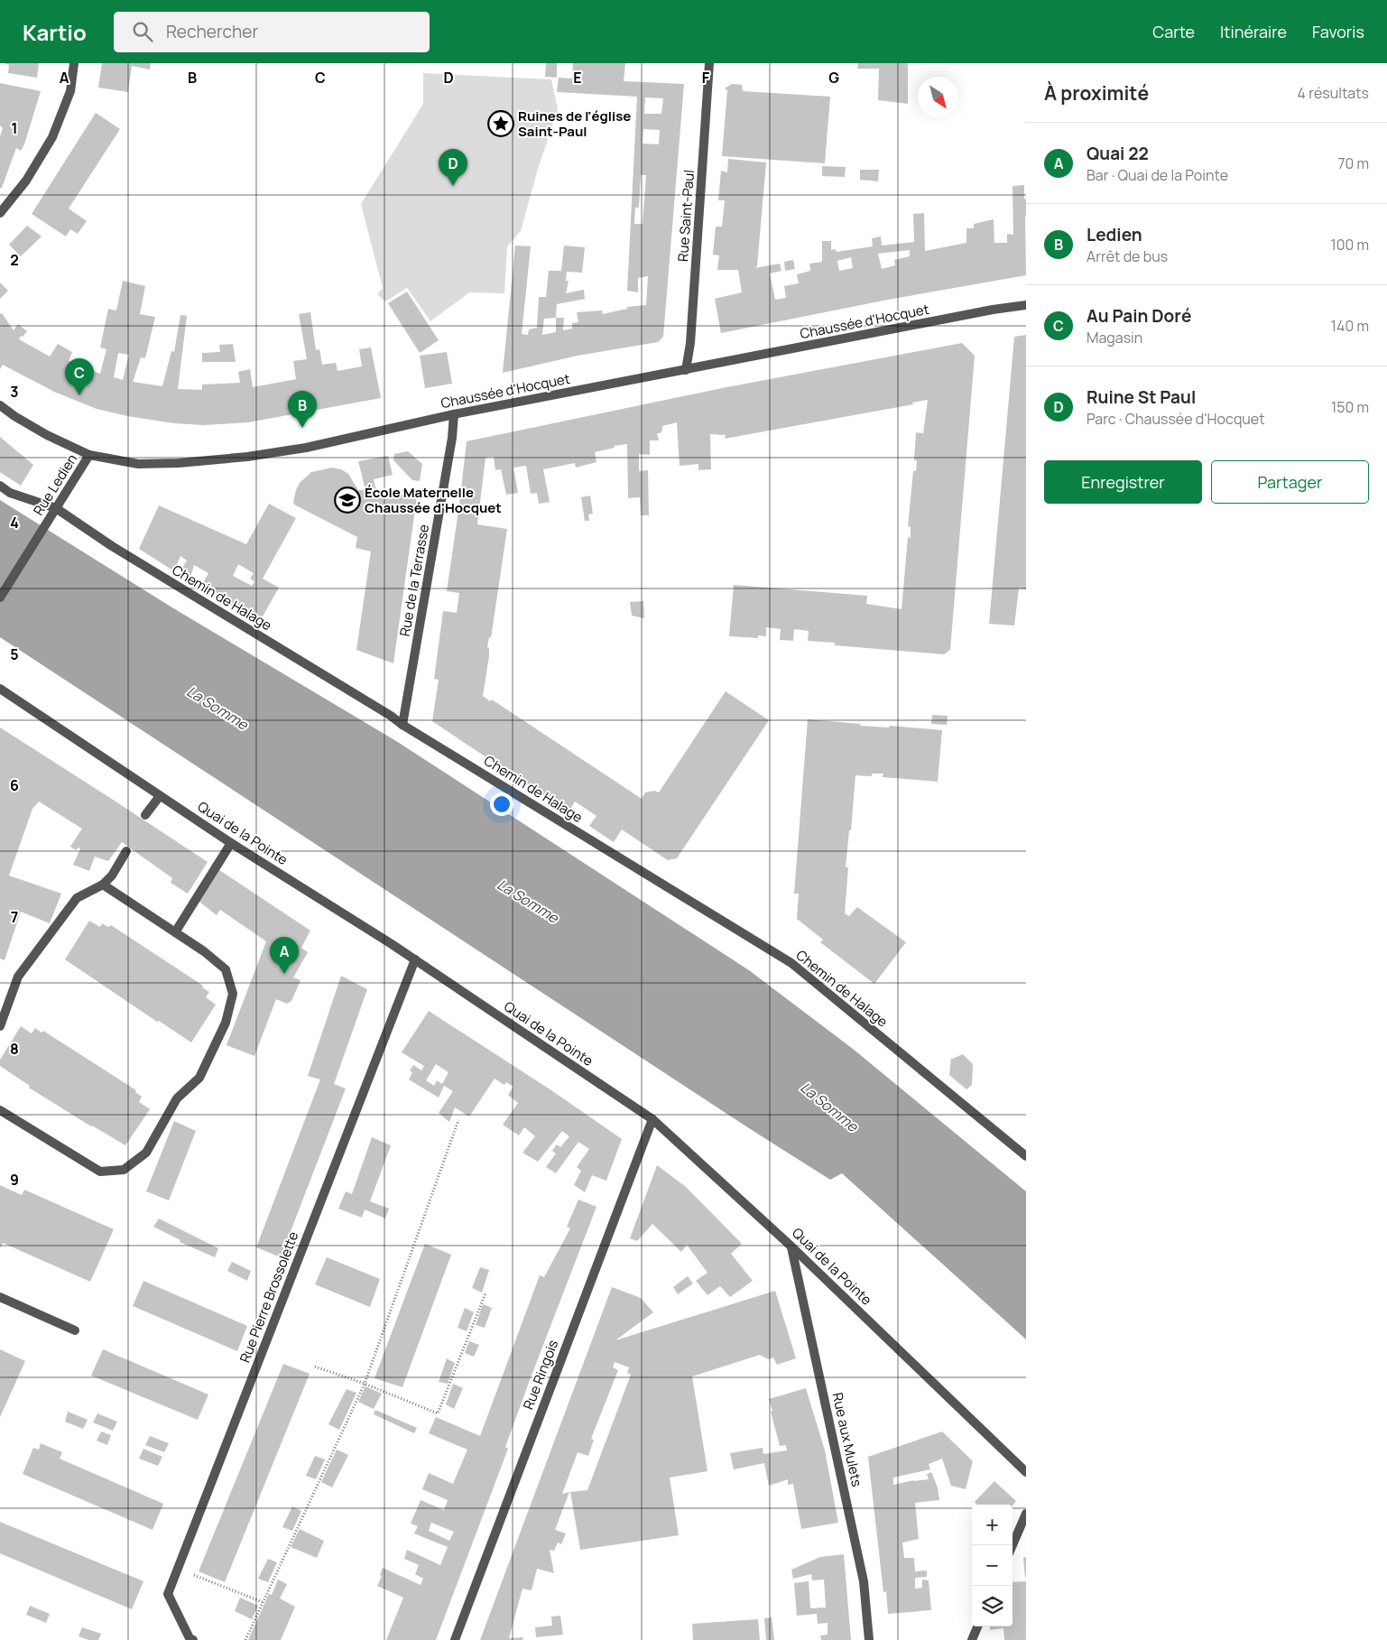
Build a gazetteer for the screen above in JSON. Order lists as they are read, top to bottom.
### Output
{
  "streets": {
    "street": [
      "Rue Saint-Paul",
      "Chaussée d'Hocquet",
      "Rue Ledien",
      "Rue de la Terrasse",
      "Chemin de Halage",
      "Quai de la Pointe",
      "Rue Pierre Brossolette",
      "Rue Ringois",
      "Rue aux Mulets"
    ]
  },
  "crossings": [
    ["Rue Saint-Paul", "Chaussée d'Hocquet"],
    ["Chaussée d'Hocquet", "Rue Ledien"],
    ["Chaussée d'Hocquet", "Rue de la Terrasse"],
    ["Rue Ledien", "Chemin de Halage"],
    ["Rue de la Terrasse", "Chemin de Halage"],
    ["Quai de la Pointe", "Rue Pierre Brossolette"],
    ["Quai de la Pointe", "Rue Ringois"],
    ["Quai de la Pointe", "Rue aux Mulets"]
  ],
  "water": ["La Somme"],
  "places": {
    "place": ["Ruines de l'église Saint-Paul"],
    "school or university": ["École Maternelle Chaussée d'Hocquet"]
  },
  "north": "bottom right",
  "page": {
    "header": "Kartio",
    "search": "Rechercher",
    "nav": ["Carte", "Itinéraire", "Favoris"],
    "heading": ["À proximité", "4 résultats"],
    "list": [
      {
        "mark": "A",
        "name": "Quai 22",
        "note": "Bar · Quai de la Pointe",
        "value": "70 m"
      },
      {
        "mark": "B",
        "name": "Ledien",
        "note": "Arrêt de bus",
        "value": "100 m"
      },
      {
        "mark": "C",
        "name": "Au Pain Doré",
        "note": "Magasin",
        "value": "140 m"
      },
      {
        "mark": "D",
        "name": "Ruine St Paul",
        "note": "Parc · Chaussée d'Hocquet",
        "value": "150 m"
      }
    ],
    "pins": [
      "D",
      "C",
      "B",
      "A"
    ],
    "buttons": ["Enregistrer", "Partager"],
    "map_buttons": ["+", "−"]
  },
  "grid": {
    "columns": [
      "A",
      "B",
      "C",
      "D",
      "E",
      "F",
      "G"
    ],
    "rows": [
      "1",
      "2",
      "3",
      "4",
      "5",
      "6",
      "7",
      "8",
      "9"
    ]
  }
}
